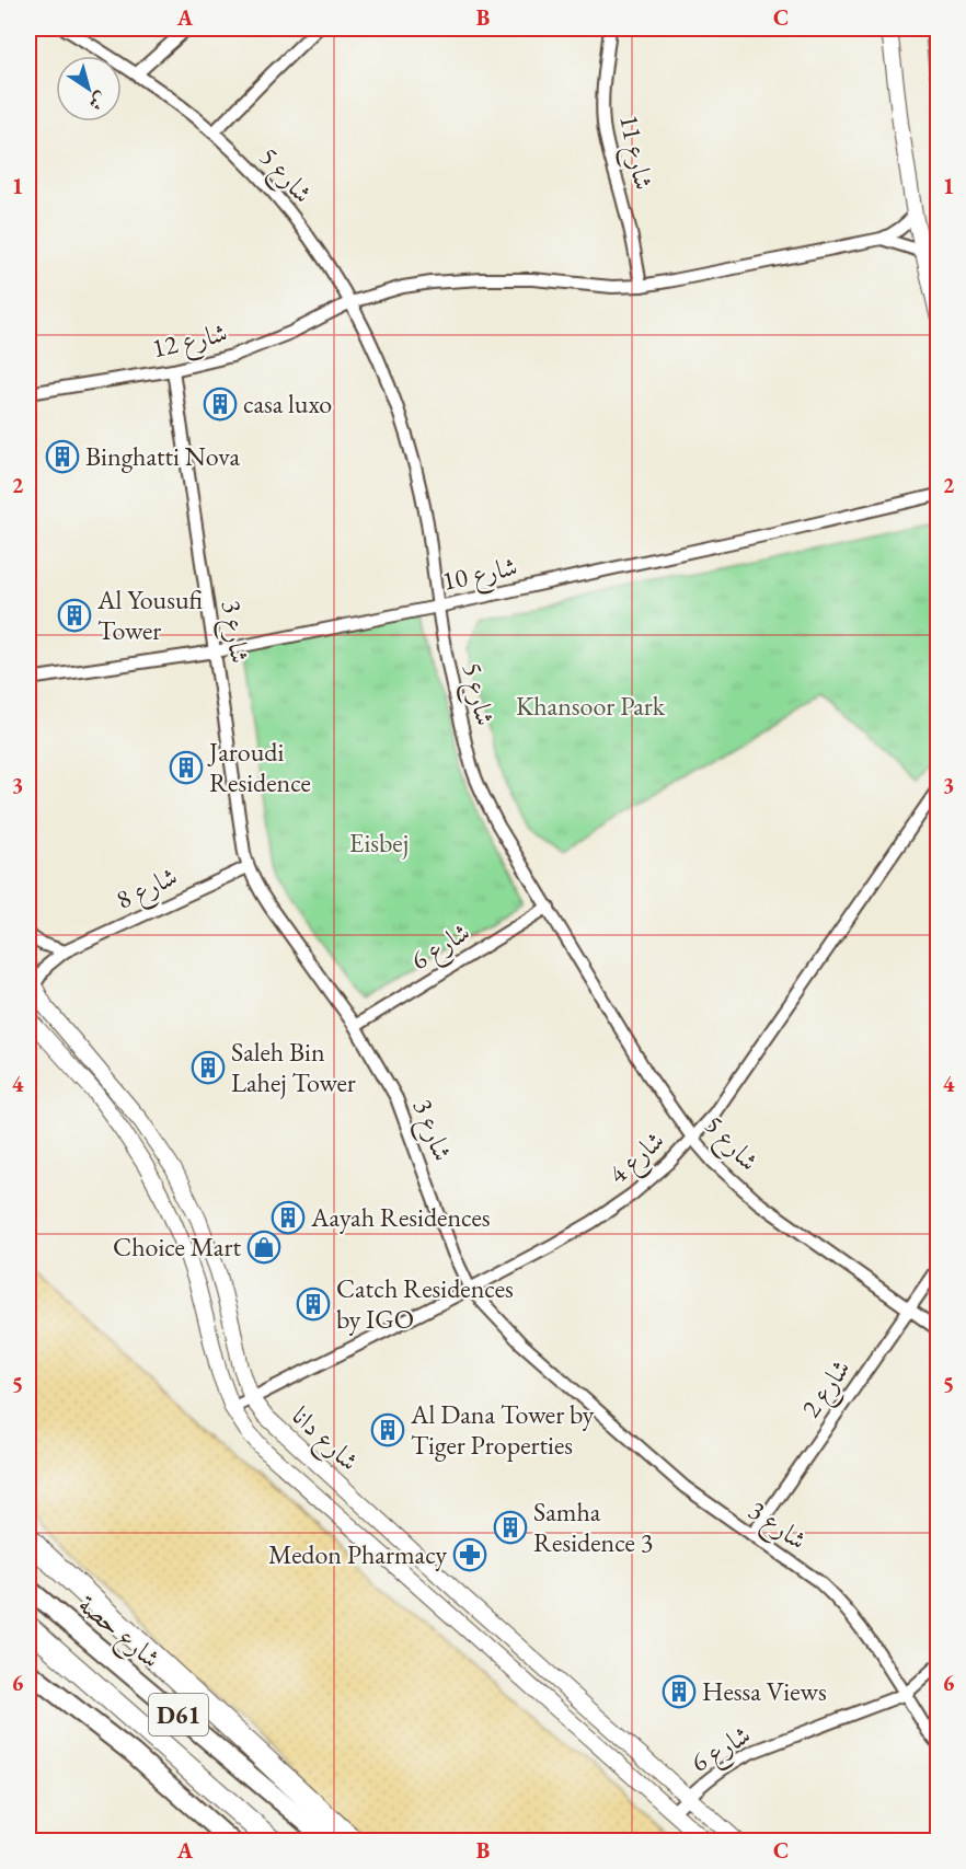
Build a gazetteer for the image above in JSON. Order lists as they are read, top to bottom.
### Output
{
  "streets": {
    "main road": ["شارع حصة", "D61"],
    "street": [
      "شارع 11",
      "شارع 5",
      "شارع 12",
      "شارع 10",
      "شارع 3",
      "شارع 8",
      "شارع 6",
      "شارع 4",
      "شارع 2",
      "شارع دانا"
    ]
  },
  "crossings": [
    ["شارع 11", "شارع 12"],
    ["شارع 5", "شارع 12"],
    ["شارع 5", "شارع 10"],
    ["شارع 5", "شارع 6"],
    ["شارع 5", "شارع 4"],
    ["شارع 5", "شارع 2"],
    ["شارع 12", "شارع 3"],
    ["شارع 10", "شارع 3"],
    ["شارع 3", "شارع 8"],
    ["شارع 3", "شارع 6"],
    ["شارع 3", "شارع 4"],
    ["شارع 3", "شارع 2"],
    ["شارع 8", "شارع دانا"],
    ["شارع 6", "شارع دانا"],
    ["شارع 4", "شارع دانا"]
  ],
  "parks": ["Khansoor Park", "Eisbej"],
  "places": {
    "building": [
      "casa luxo",
      "Binghatti Nova",
      "Al Yousufi Tower",
      "Jaroudi Residence",
      "Saleh Bin Lahej Tower",
      "Aayah Residences",
      "Catch Residences by IGO",
      "Al Dana Tower by Tiger Properties",
      "Samha Residence 3",
      "Hessa Views"
    ],
    "shop": ["Choice Mart"],
    "pharmacy": ["Medon Pharmacy"]
  },
  "north": "bottom right",
  "grid": {
    "columns": ["A", "B", "C"],
    "rows": [
      "1",
      "2",
      "3",
      "4",
      "5",
      "6"
    ]
  }
}
